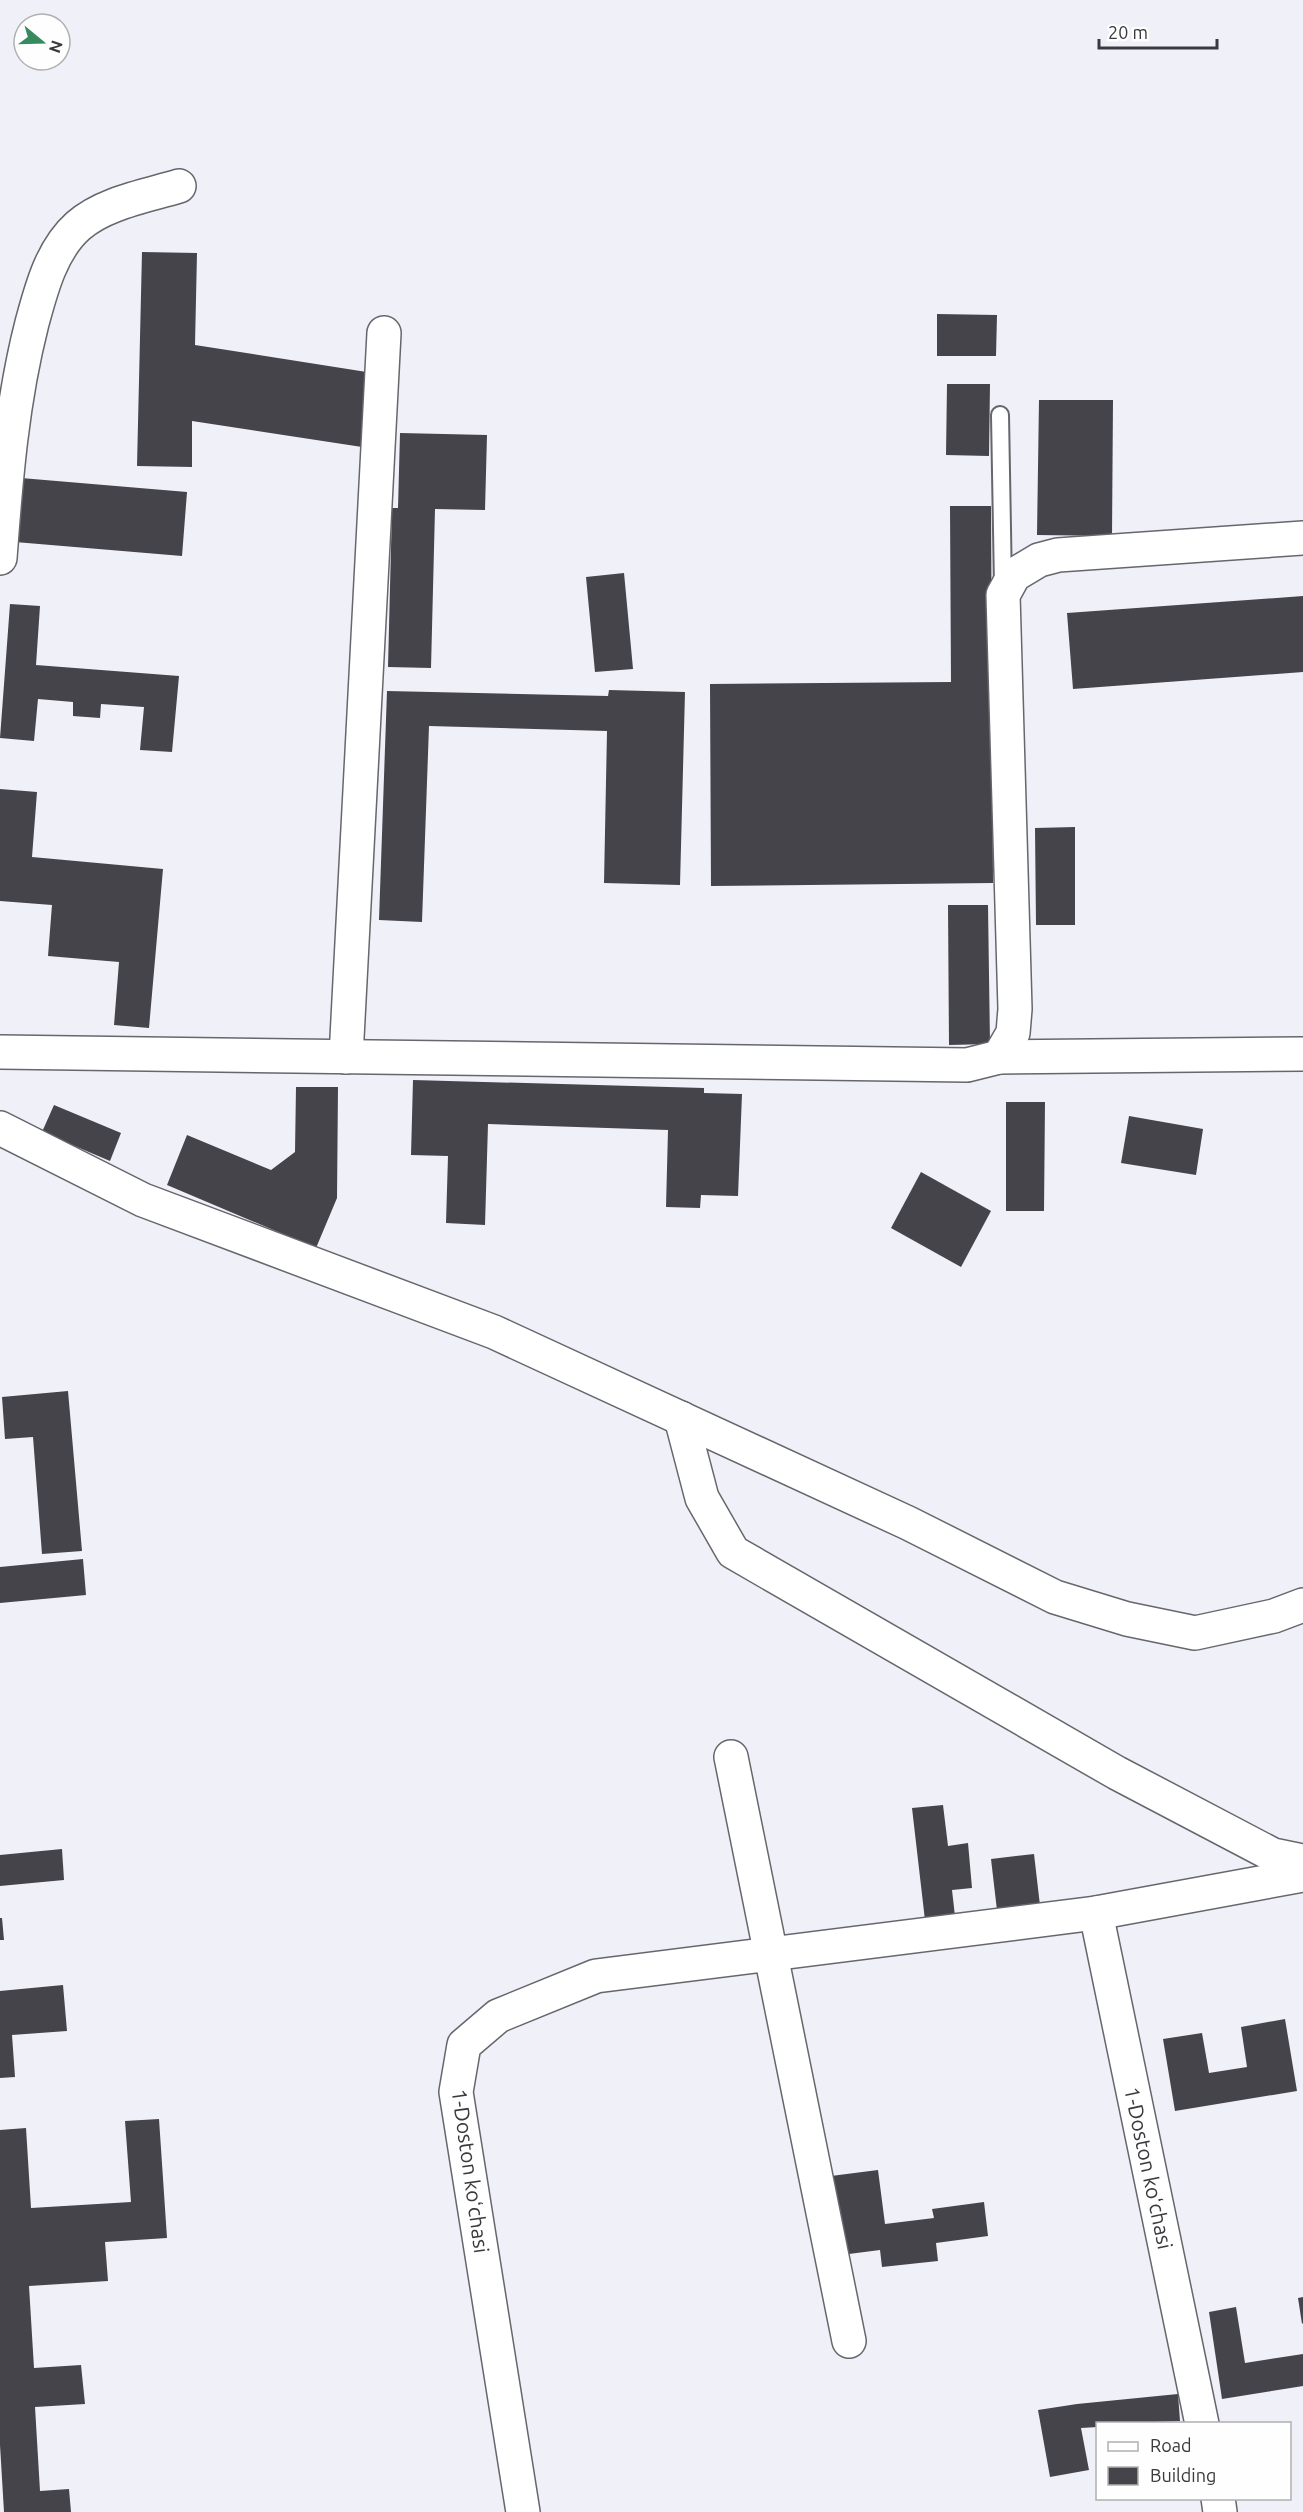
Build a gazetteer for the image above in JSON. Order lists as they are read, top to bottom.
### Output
{
  "streets": {
    "street": ["1-Doston koʻchasi"]
  },
  "legend": ["Road", "Building"],
  "scale_bar": "20 m",
  "north": "right"
}
